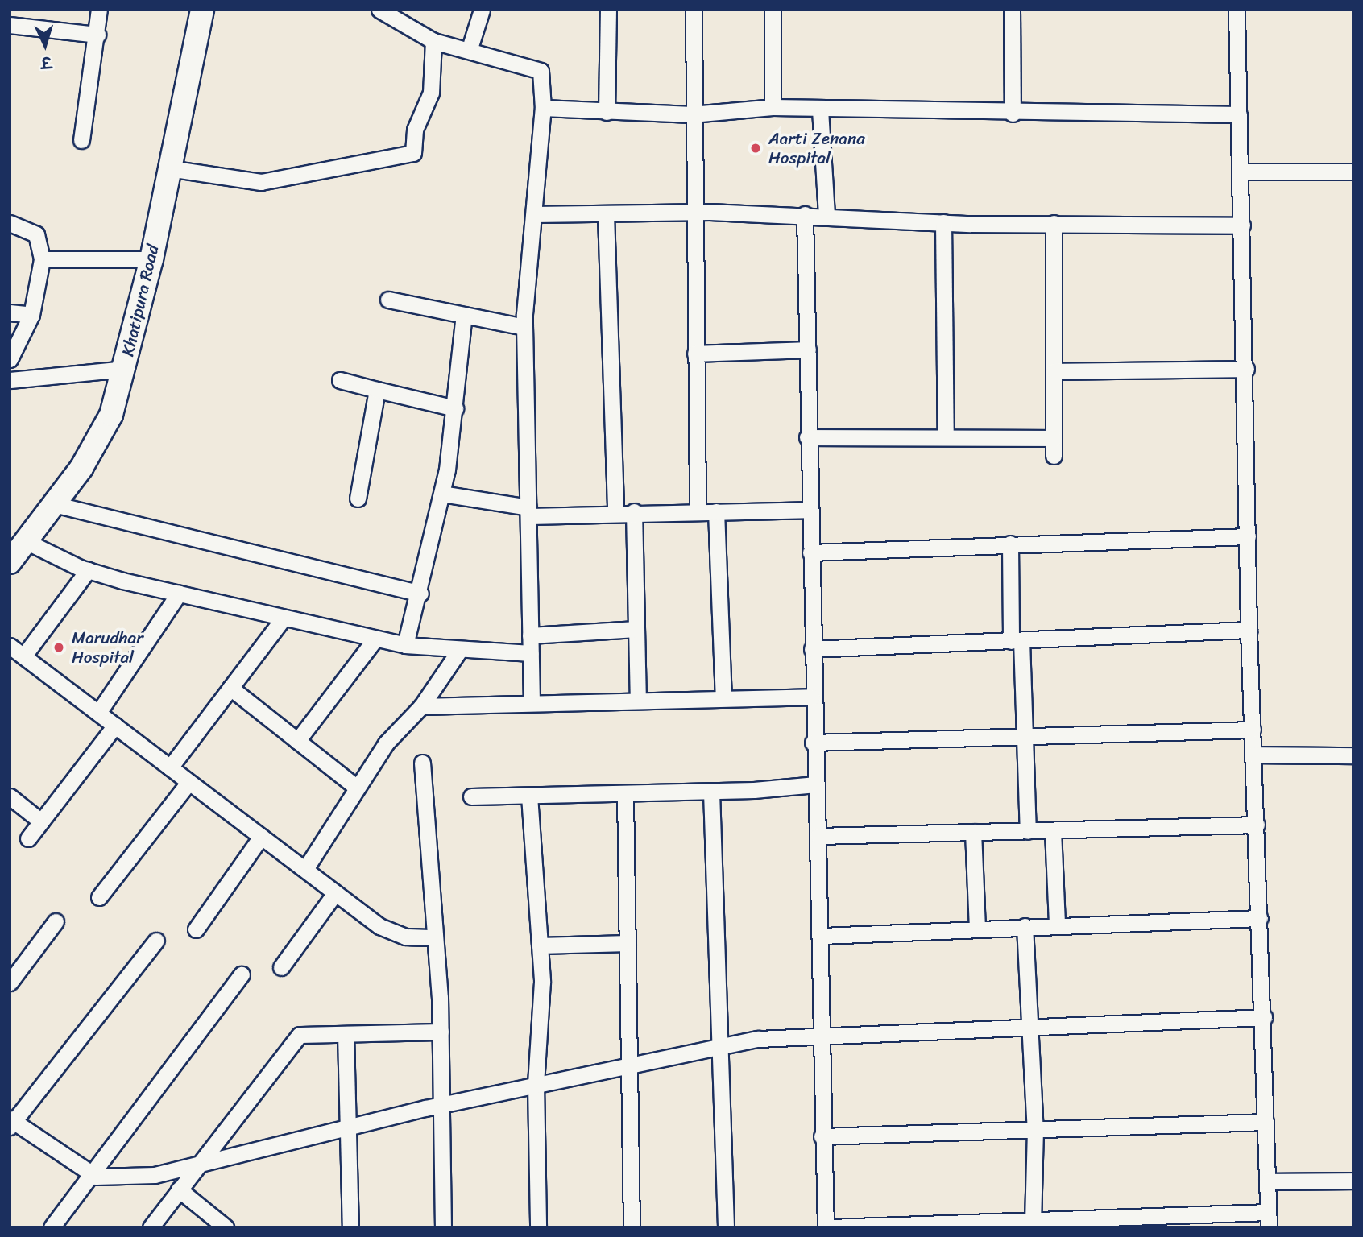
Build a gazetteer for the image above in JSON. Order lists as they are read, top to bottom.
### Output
{
  "streets": {
    "main road": ["Khatipura Road"]
  },
  "places": ["Aarti Zenana Hospital", "Marudhar Hospital"],
  "north": "bottom"
}
